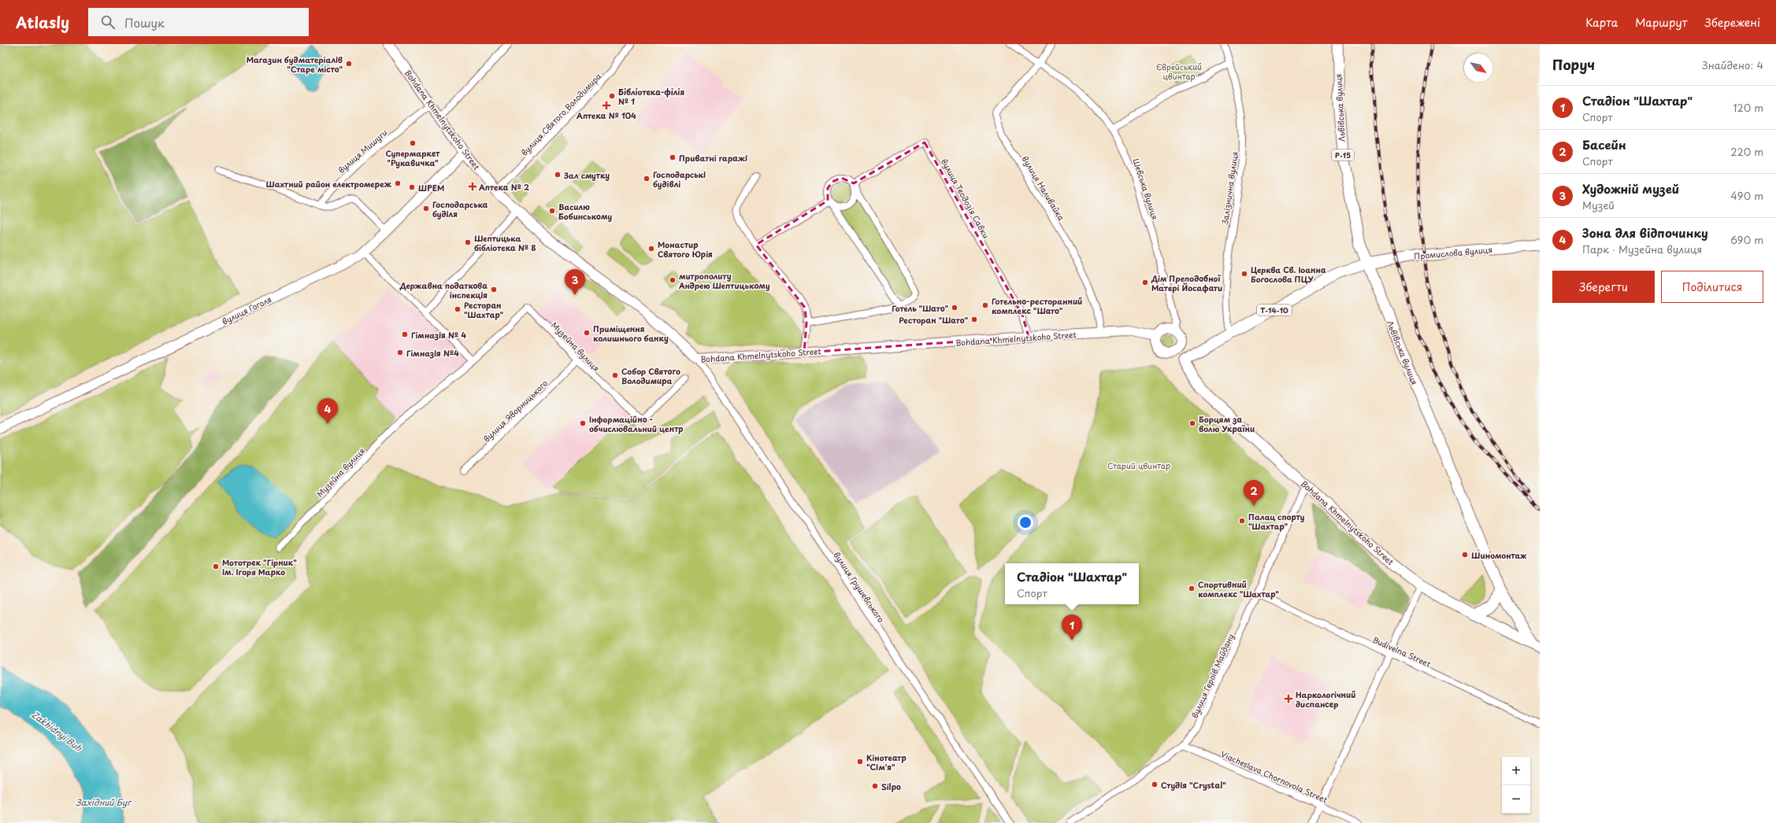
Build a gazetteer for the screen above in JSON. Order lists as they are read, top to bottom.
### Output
{
  "streets": {
    "main road": [
      "Львівська вулиця",
      "Bohdana Khmelnytskoho Street",
      "Р-15",
      "Промислова вулиця",
      "вулиця Гоголя",
      "Т-14-10"
    ],
    "street": [
      "вулиця Святого Володимира",
      "вулиця Мишуги",
      "вулиця Наливайка",
      "Залізнична вулиця",
      "Шевська вулиця",
      "вулиця Теодозія Савки",
      "Музейна вулиця",
      "вулиця Яворницького",
      "вулиця Грушевського",
      "Budivelna Street",
      "вулиця Героїв Майдану",
      "Viacheslava Chornovola Street"
    ]
  },
  "crossings": [
    ["Львівська вулиця", "Bohdana Khmelnytskoho Street"],
    ["Львівська вулиця", "Промислова вулиця"],
    ["Львівська вулиця", "Т-14-10"],
    ["вулиця Святого Володимира", "Bohdana Khmelnytskoho Street"],
    ["Bohdana Khmelnytskoho Street", "вулиця Мишуги"],
    ["Bohdana Khmelnytskoho Street", "вулиця Наливайка"],
    ["Bohdana Khmelnytskoho Street", "Шевська вулиця"],
    ["Bohdana Khmelnytskoho Street", "вулиця Теодозія Савки"],
    ["Bohdana Khmelnytskoho Street", "вулиця Гоголя"],
    ["Bohdana Khmelnytskoho Street", "Т-14-10"],
    ["Bohdana Khmelnytskoho Street", "вулиця Грушевського"],
    ["Bohdana Khmelnytskoho Street", "вулиця Героїв Майдану"],
    ["вулиця Наливайка", "Шевська вулиця"],
    ["Залізнична вулиця", "Т-14-10"],
    ["Промислова вулиця", "Т-14-10"],
    ["Музейна вулиця", "вулиця Яворницького"],
    ["Budivelna Street", "вулиця Героїв Майдану"],
    ["вулиця Героїв Майдану", "Viacheslava Chornovola Street"]
  ],
  "water": ["Zakhidnyi Buh", "Західний Буг"],
  "parks": ["Єврейський цвинтар", "Старий цвинтар"],
  "places": {
    "other": [
      "Магазин будматеріалів \"Старе місто\"",
      "Бiблiотека-фiлiя № 1",
      "Супермаркет \"Рукавичка\"",
      "Приватні гаражі",
      "Зал смутку",
      "Господарські будівлі",
      "Шахтний район електромереж",
      "ШРЕМ",
      "Господарська буділя",
      "Василю Бобинському",
      "Шептицька бібліотека № 8",
      "Монастир Святого Юрія",
      "Церква Св. Іоанна Богослова ПЦУ",
      "митрополиту Андрею Шептицькому",
      "Дім Преподобної Матері Йосафати",
      "Державна податкова інспекція",
      "Готельно-ресторанний комплекс \"Шато\"",
      "Готель \"Шато\"",
      "Ресторан \"Шахтар\"",
      "Ресторан \"Шато\"",
      "Приміщення колишнього банку",
      "Гімназія № 4",
      "Гімназія №4",
      "Собор Святого Володимира",
      "Інформаційно - обчислювальний центр",
      "Борцям за волю України",
      "Палац спорту \"Шахтар\"",
      "Шиномонтаж",
      "Мототрек \"Гірник\" ім. Ігоря Марко",
      "Спортивний комплекс \"Шахтар\"",
      "Кінотеатр \"Сім'я\"",
      "Студія \"Crystal\"",
      "Silpo"
    ],
    "health": ["Аптека № 104", "Аптека № 2", "Наркологічний диспансер"]
  },
  "north": "bottom right",
  "page": {
    "header": "Atlasly",
    "search": "Пошук",
    "nav": ["Карта", "Маршрут", "Збережені"],
    "heading": ["Поруч", "Знайдено: 4"],
    "list": [
      {
        "mark": "1",
        "name": "Стадіон \"Шахтар\"",
        "note": "Спорт",
        "value": "120 m"
      },
      {
        "mark": "2",
        "name": "Басейн",
        "note": "Спорт",
        "value": "220 m"
      },
      {
        "mark": "3",
        "name": "Художній музей",
        "note": "Музей",
        "value": "490 m"
      },
      {
        "mark": "4",
        "name": "Зона для відпочинку",
        "note": "Парк · Музейна вулиця",
        "value": "690 m"
      }
    ],
    "buttons": ["Зберегти", "Поділитися"],
    "pins": [
      "3",
      "4",
      "2",
      "1"
    ],
    "popup": ["Стадіон \"Шахтар\"", "Спорт"],
    "map_buttons": ["+", "−"]
  }
}
